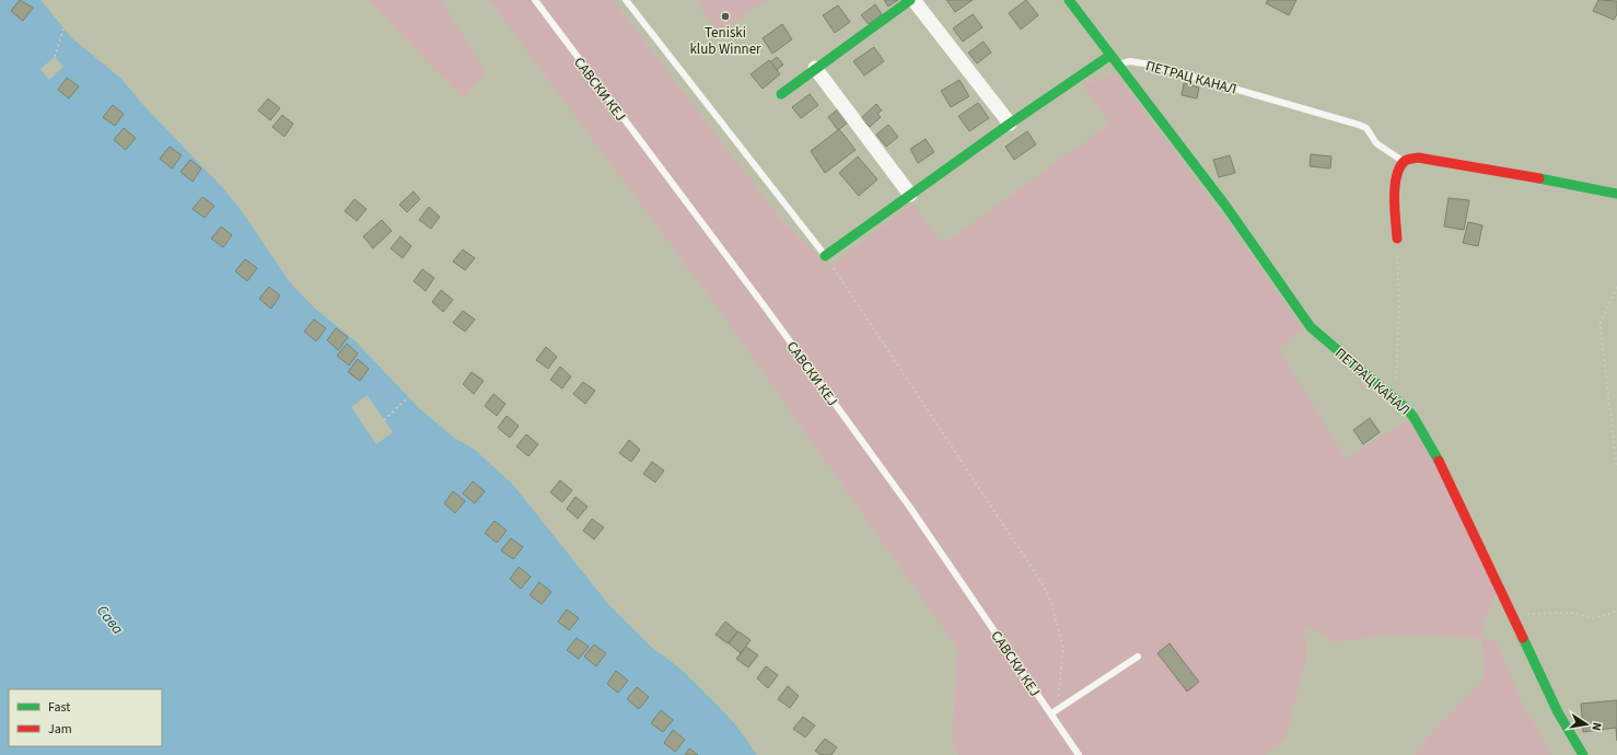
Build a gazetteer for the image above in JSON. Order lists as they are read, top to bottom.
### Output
{
  "streets": {
    "street": ["ПЕТРАЦ КАНАЛ"],
    "lane": ["САВСКИ КЕЈ"]
  },
  "water": ["Сава"],
  "places": ["Teniski klub Winner"],
  "legend": ["Fast", "Jam"],
  "north": "right"
}
